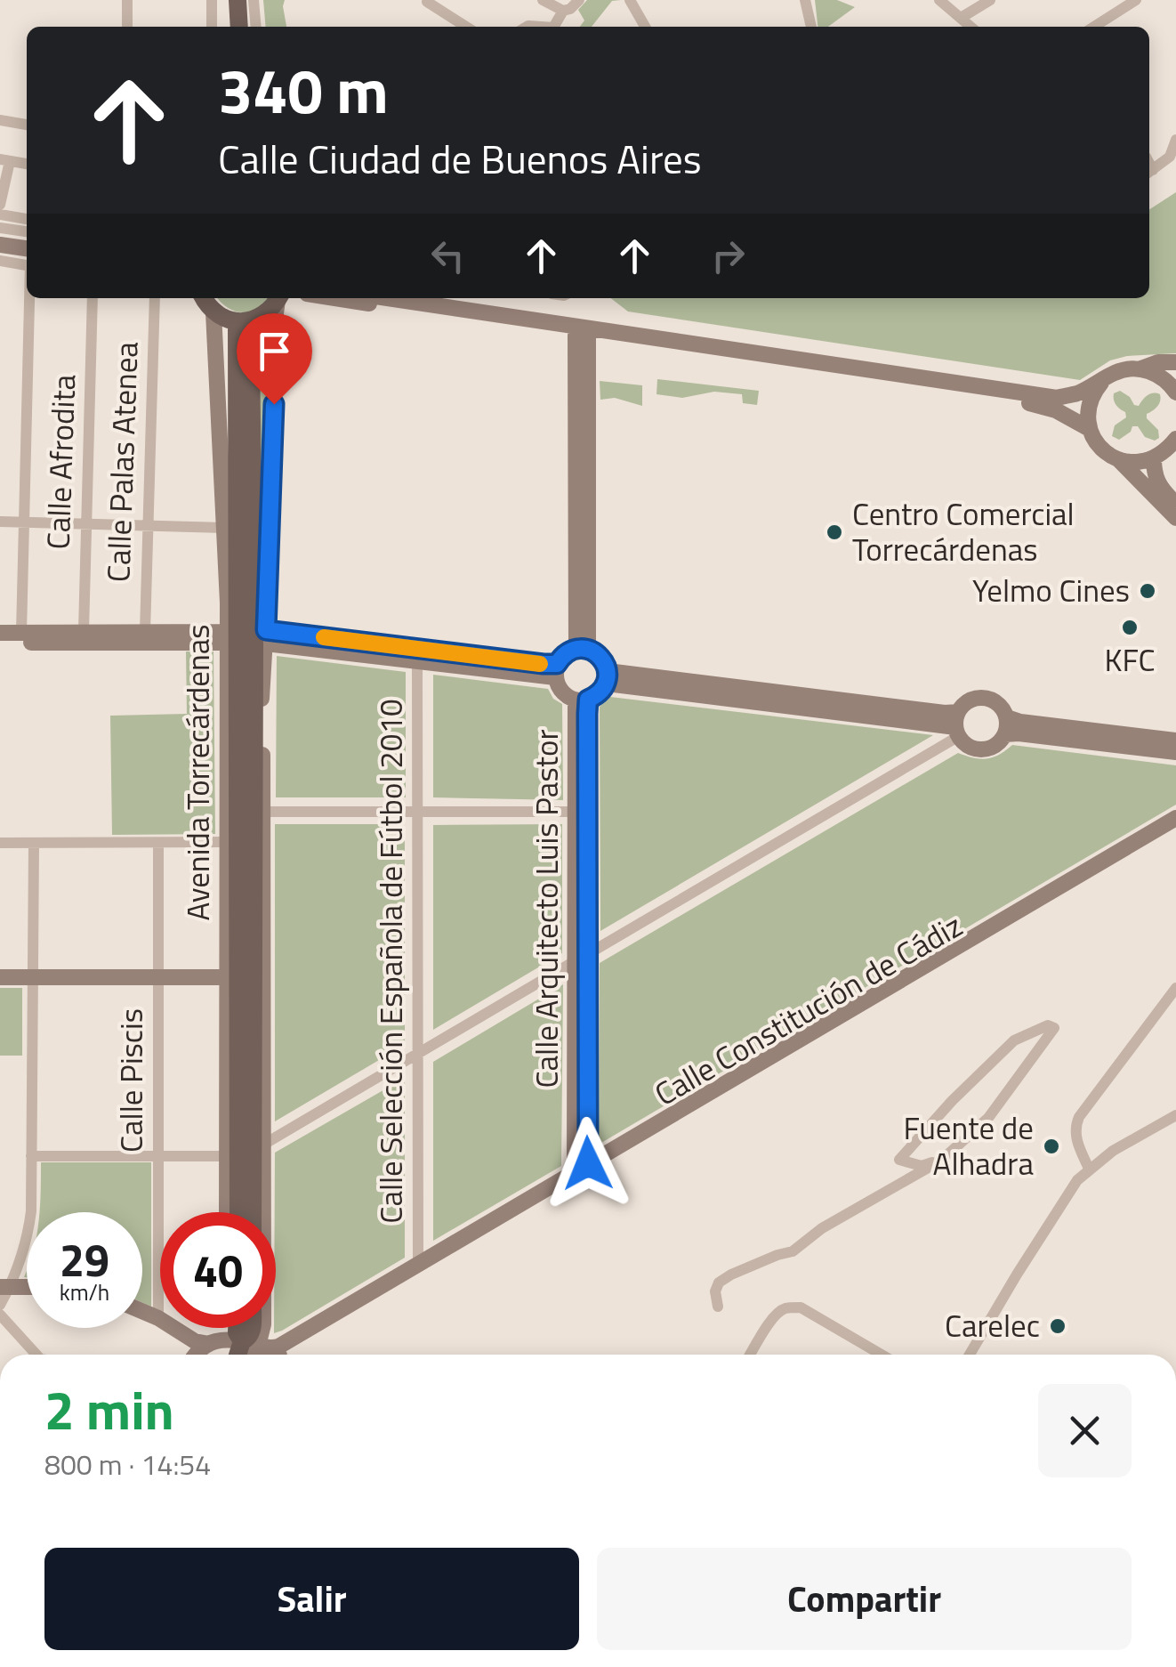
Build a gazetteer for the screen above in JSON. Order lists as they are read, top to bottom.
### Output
{
  "streets": {
    "main road": ["Avenida Torrecárdenas"],
    "street": [
      "Calle Afrodita",
      "Calle Palas Atenea",
      "Calle Arquitecto Luis Pastor",
      "Calle Selección Española de Fútbol 2010",
      "Calle Constitución de Cádiz",
      "Calle Piscis"
    ]
  },
  "crossings": [
    ["Avenida Torrecárdenas", "Calle Constitución de Cádiz"],
    ["Calle Arquitecto Luis Pastor", "Calle Constitución de Cádiz"],
    ["Calle Selección Española de Fútbol 2010", "Calle Constitución de Cádiz"]
  ],
  "places": [
    "Centro Comercial Torrecárdenas",
    "Yelmo Cines",
    "KFC",
    "Fuente de Alhadra",
    "Carelec"
  ],
  "page": {
    "turn": ["340 m", "Calle Ciudad de Buenos Aires"],
    "speed": "29 km/h",
    "limit": "40",
    "heading": ["2 min", "800 m · 14:54"],
    "buttons": ["Salir", "Compartir"]
  }
}
